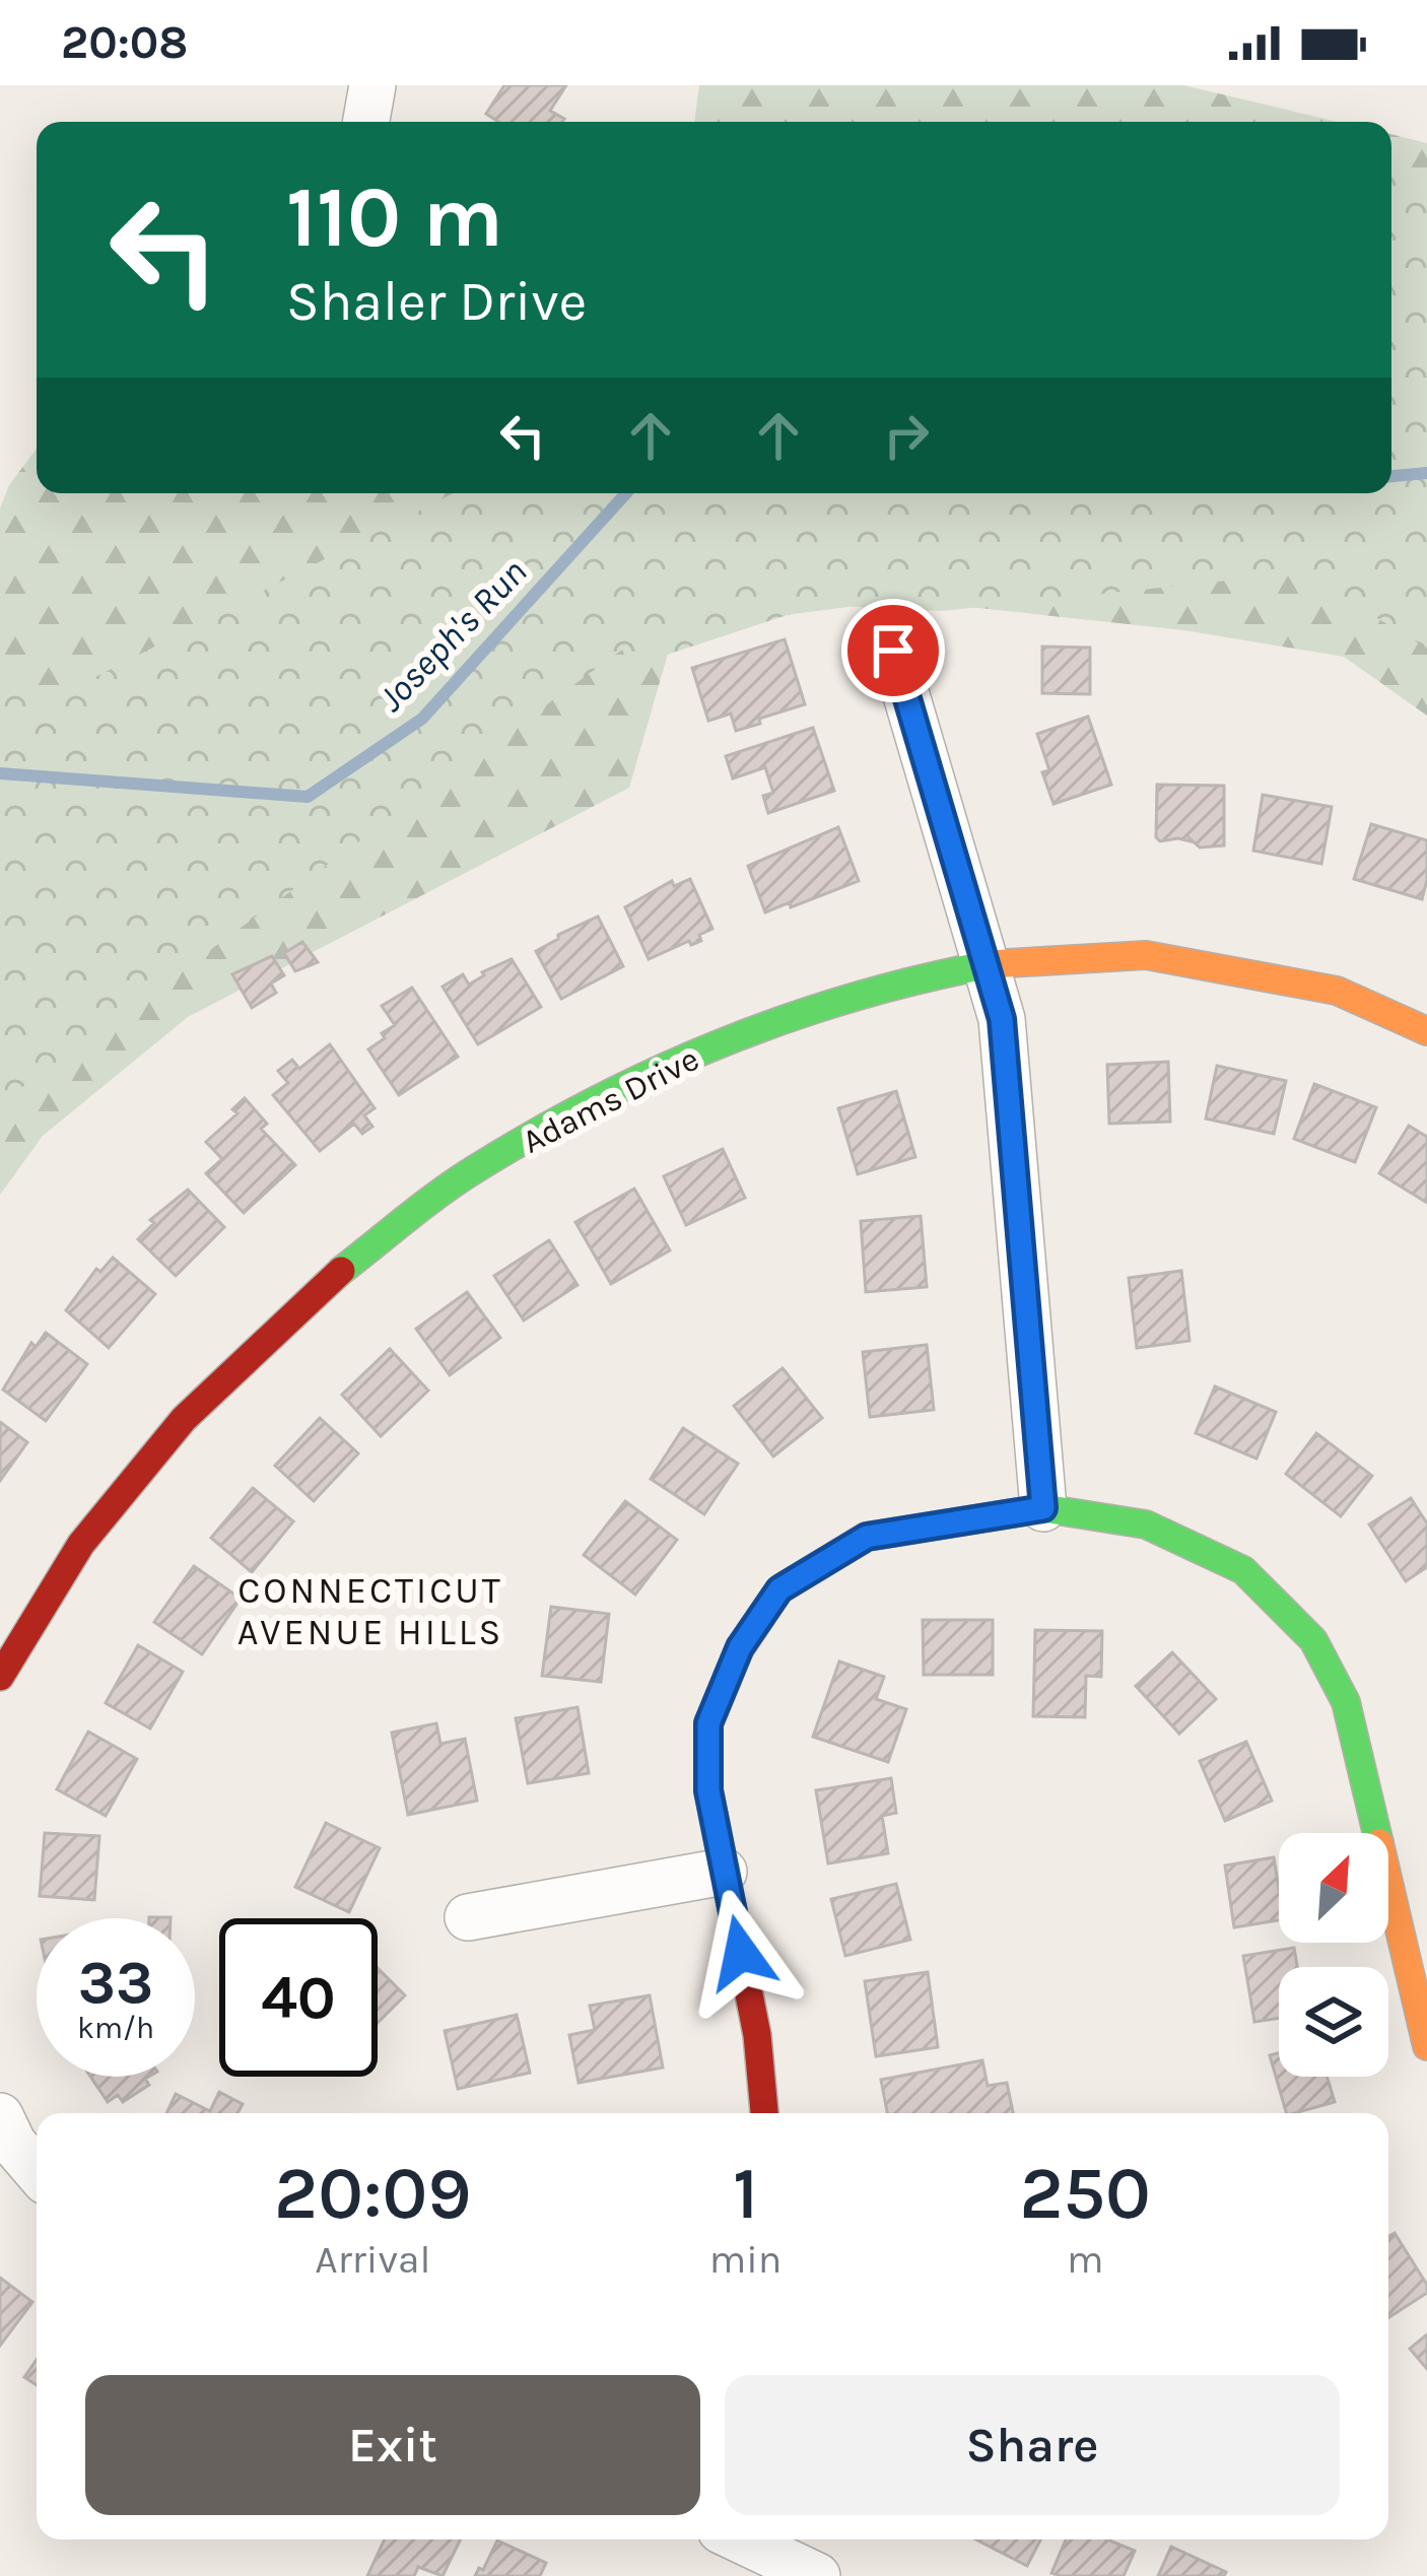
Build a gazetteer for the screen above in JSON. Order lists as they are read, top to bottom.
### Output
{
  "streets": {
    "street": ["Adams Drive"]
  },
  "districts": ["CONNECTICUT AVENUE HILLS"],
  "water": ["Joseph's Run"],
  "north": "top right",
  "page": {
    "status": "20:08",
    "turn": ["110 m", "Shaler Drive"],
    "speed": "33 km/h",
    "limit": "40",
    "eta": [
      "20:09",
      "Arrival",
      "1",
      "min",
      "250",
      "m"
    ],
    "buttons": ["Exit", "Share"]
  }
}
